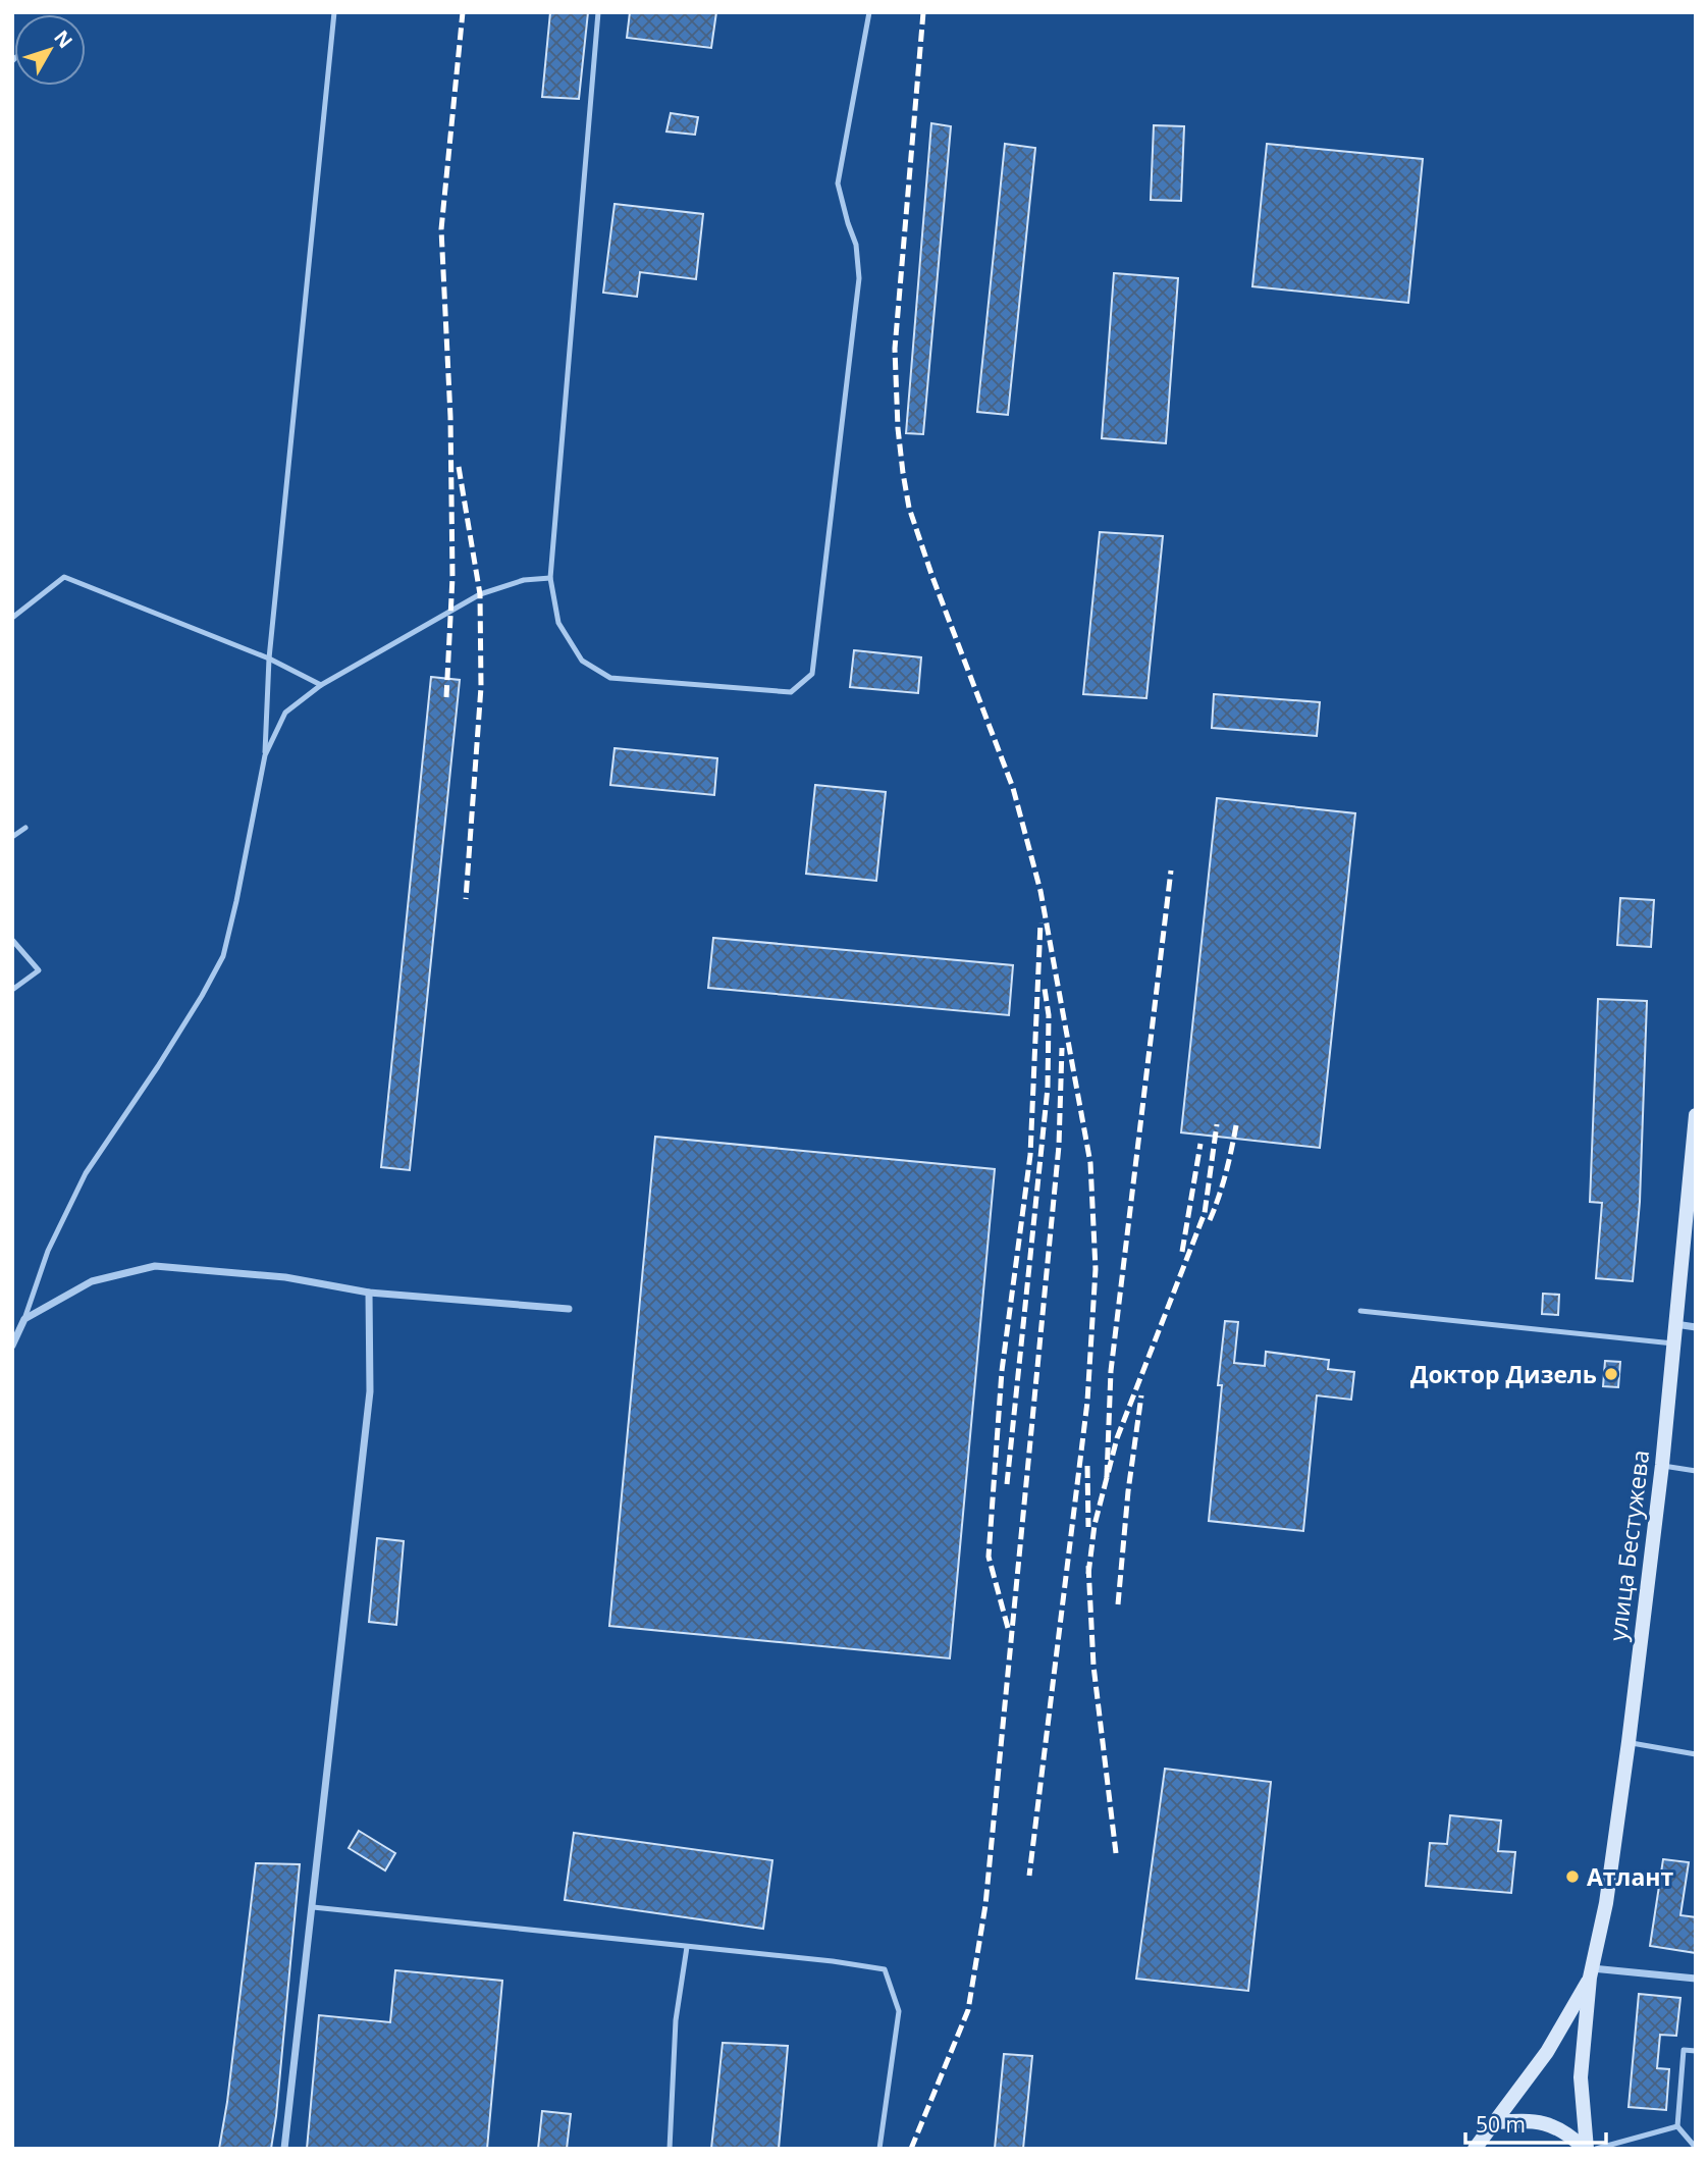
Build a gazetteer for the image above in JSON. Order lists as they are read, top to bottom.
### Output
{
  "streets": {
    "street": ["улица Бестужева"]
  },
  "places": ["Доктор Дизель", "Атлант"],
  "scale_bar": "50 m",
  "north": "top right"
}
